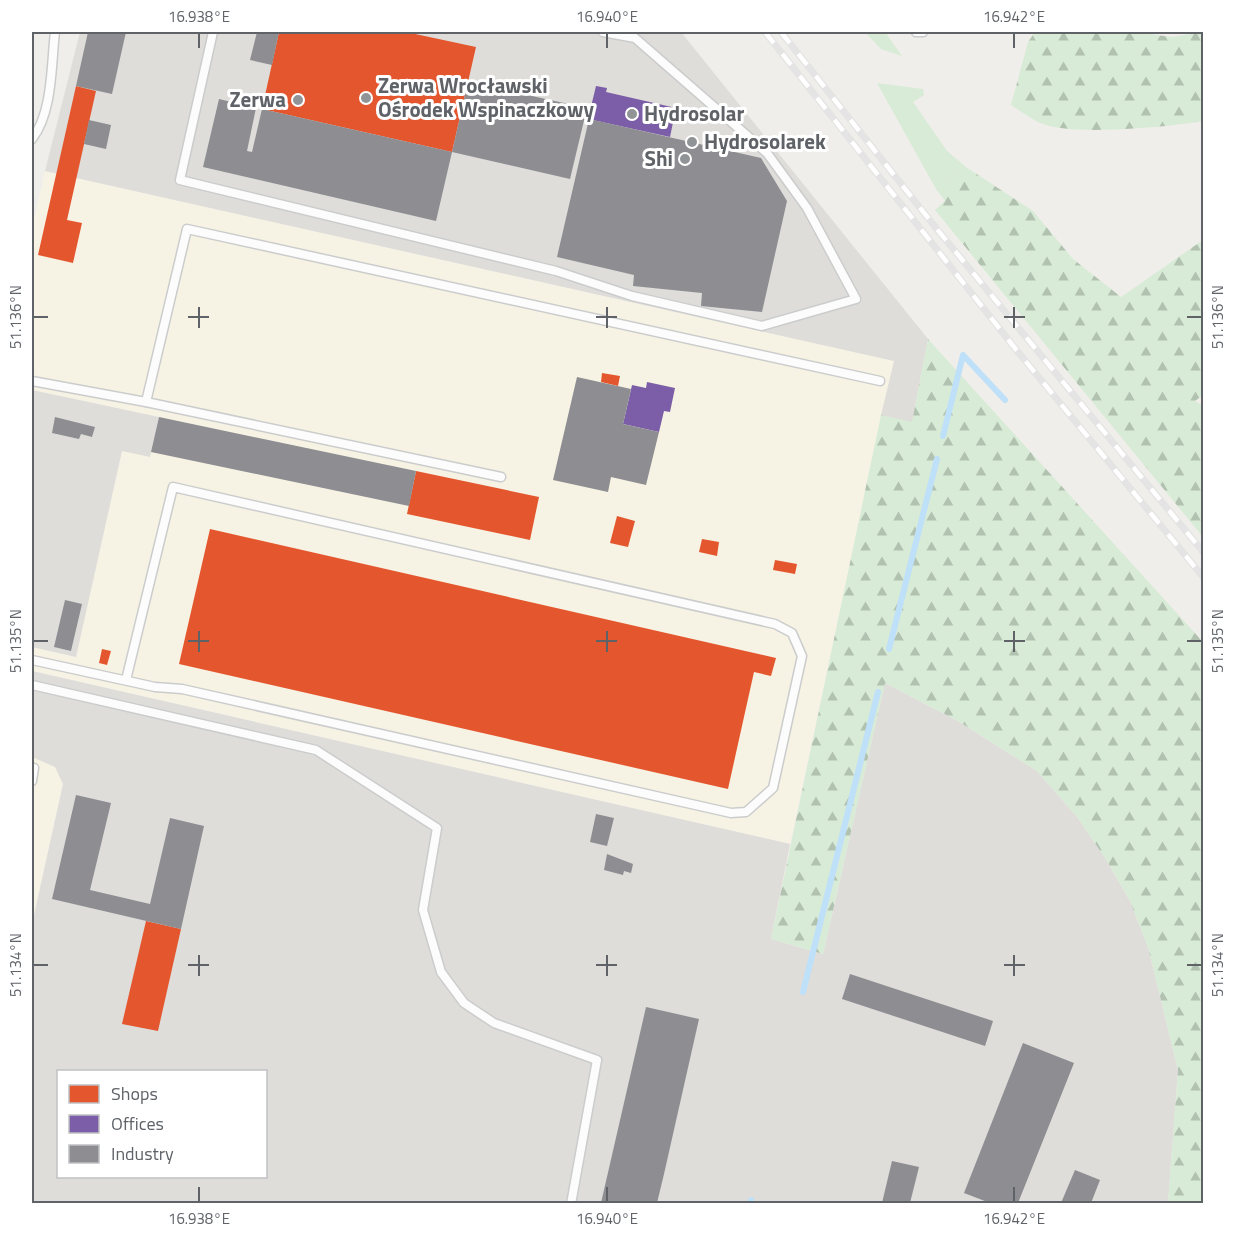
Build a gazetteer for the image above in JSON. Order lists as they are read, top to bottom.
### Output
{
  "places": [
    "Zerwa Wrocławski Ośrodek Wspinaczkowy",
    "Zerwa",
    "Hydrosolar",
    "Hydrosolarek",
    "Shi"
  ],
  "legend": ["Shops", "Offices", "Industry"],
  "coordinates": [
    "16.938°E",
    "16.940°E",
    "16.942°E",
    "51.136°N",
    "51.135°N",
    "51.134°N"
  ]
}
